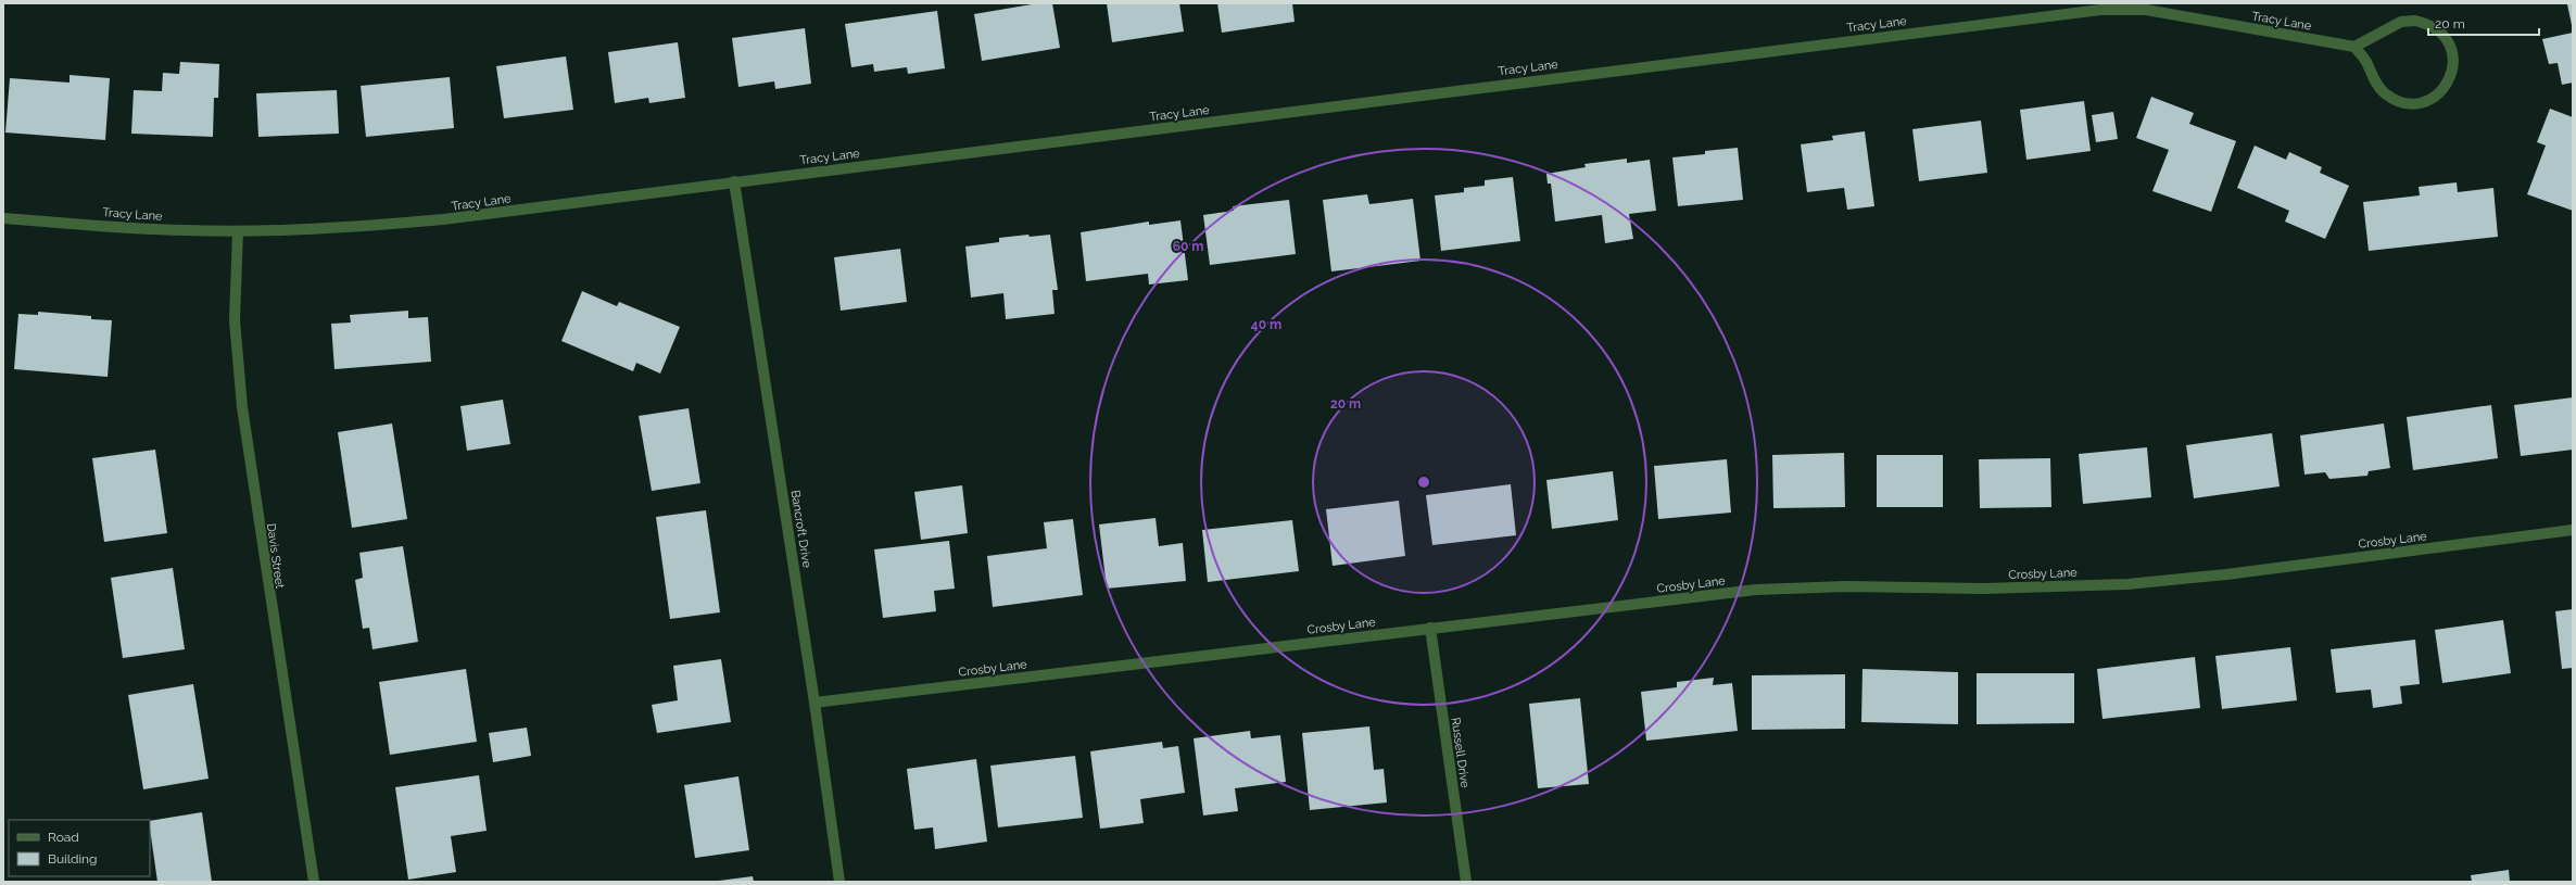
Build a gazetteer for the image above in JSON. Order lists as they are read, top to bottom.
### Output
{
  "streets": {
    "street": [
      "Tracy Lane",
      "Bancroft Drive",
      "Crosby Lane",
      "Davis Street",
      "Russell Drive"
    ]
  },
  "crossings": [
    ["Tracy Lane", "Bancroft Drive"],
    ["Tracy Lane", "Davis Street"],
    ["Bancroft Drive", "Crosby Lane"],
    ["Crosby Lane", "Russell Drive"]
  ],
  "legend": ["Road", "Building"],
  "scale_bar": "20 m",
  "rings": ["60 m", "40 m", "20 m"]
}
